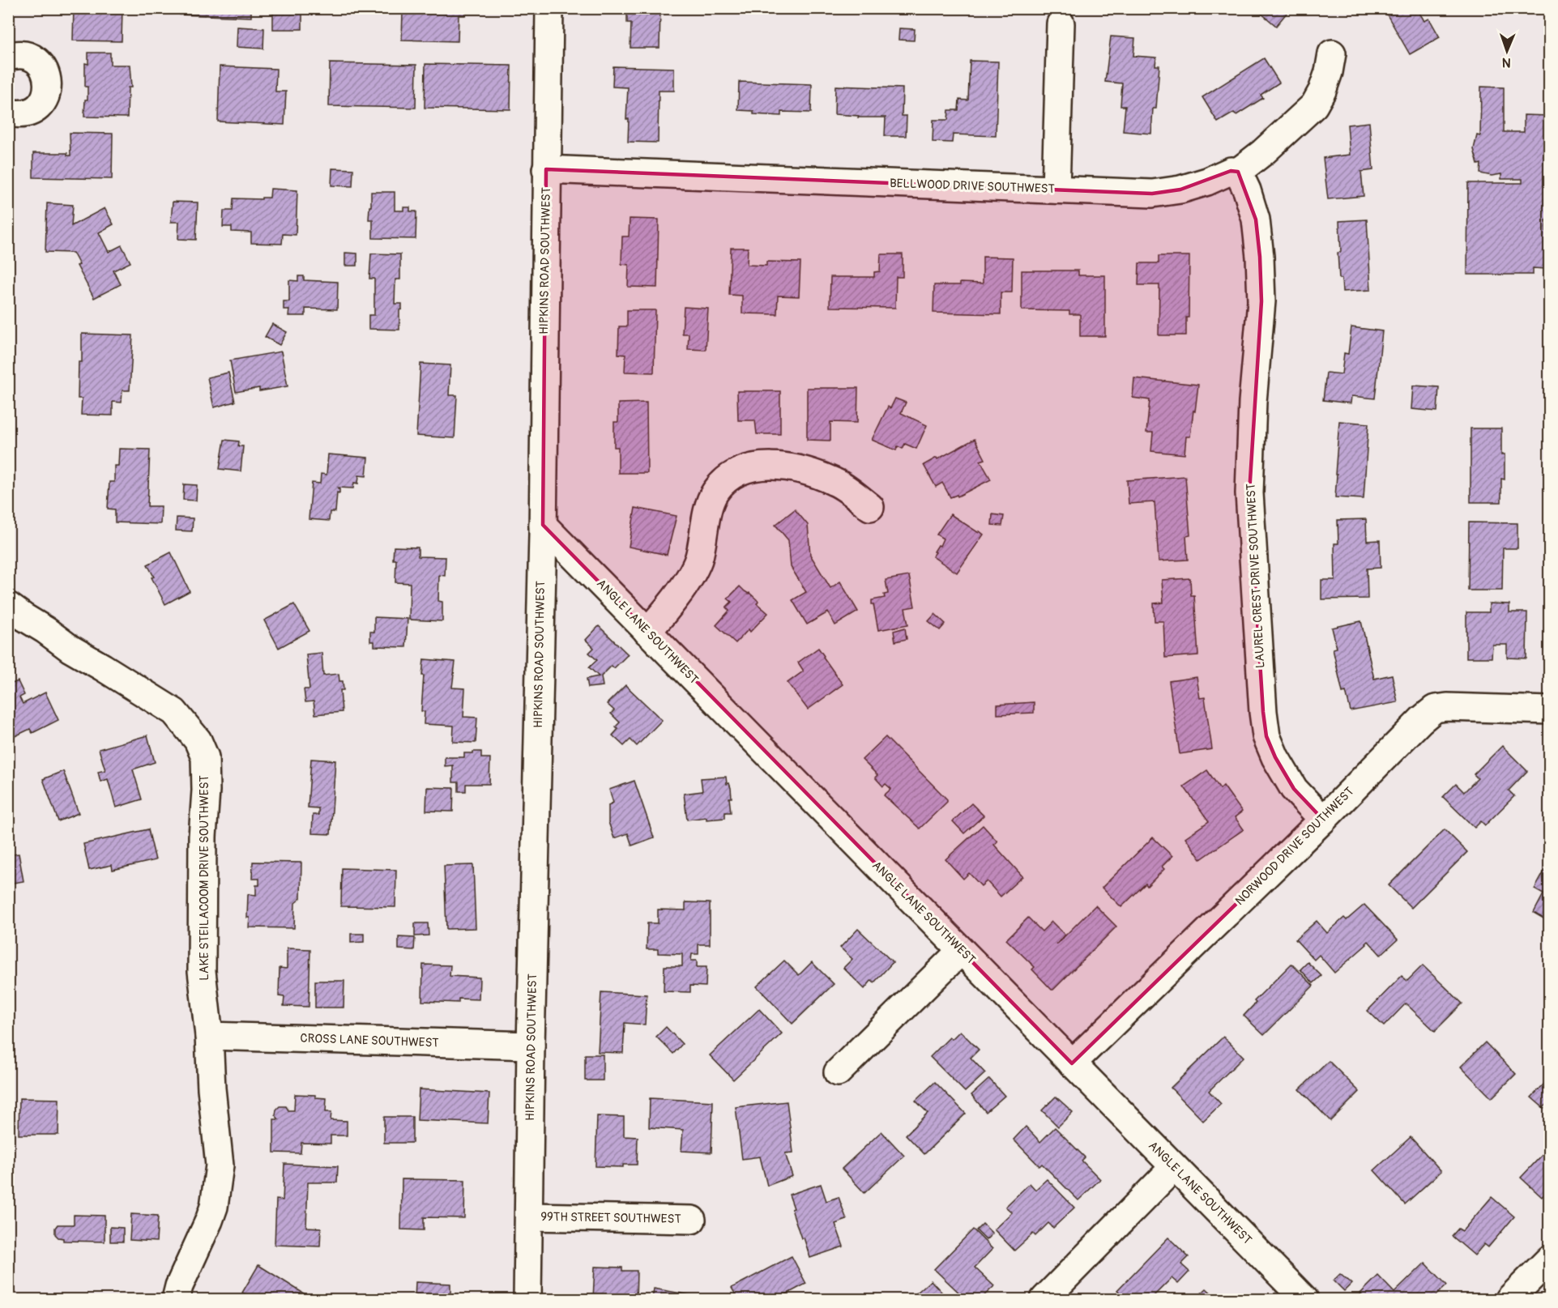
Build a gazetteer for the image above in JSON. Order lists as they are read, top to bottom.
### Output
{
  "streets": {
    "street": [
      "BELLWOOD DRIVE SOUTHWEST",
      "HIPKINS ROAD SOUTHWEST",
      "LAUREL CREST DRIVE SOUTHWEST",
      "ANGLE LANE SOUTHWEST",
      "NORWOOD DRIVE SOUTHWEST",
      "LAKE STEILACOOM DRIVE SOUTHWEST",
      "CROSS LANE SOUTHWEST",
      "99TH STREET SOUTHWEST"
    ]
  },
  "crossings": [
    ["BELLWOOD DRIVE SOUTHWEST", "HIPKINS ROAD SOUTHWEST"],
    ["BELLWOOD DRIVE SOUTHWEST", "LAUREL CREST DRIVE SOUTHWEST"],
    ["HIPKINS ROAD SOUTHWEST", "ANGLE LANE SOUTHWEST"],
    ["HIPKINS ROAD SOUTHWEST", "CROSS LANE SOUTHWEST"],
    ["HIPKINS ROAD SOUTHWEST", "99TH STREET SOUTHWEST"],
    ["LAUREL CREST DRIVE SOUTHWEST", "NORWOOD DRIVE SOUTHWEST"],
    ["ANGLE LANE SOUTHWEST", "NORWOOD DRIVE SOUTHWEST"],
    ["LAKE STEILACOOM DRIVE SOUTHWEST", "CROSS LANE SOUTHWEST"]
  ],
  "north": "bottom"
}
